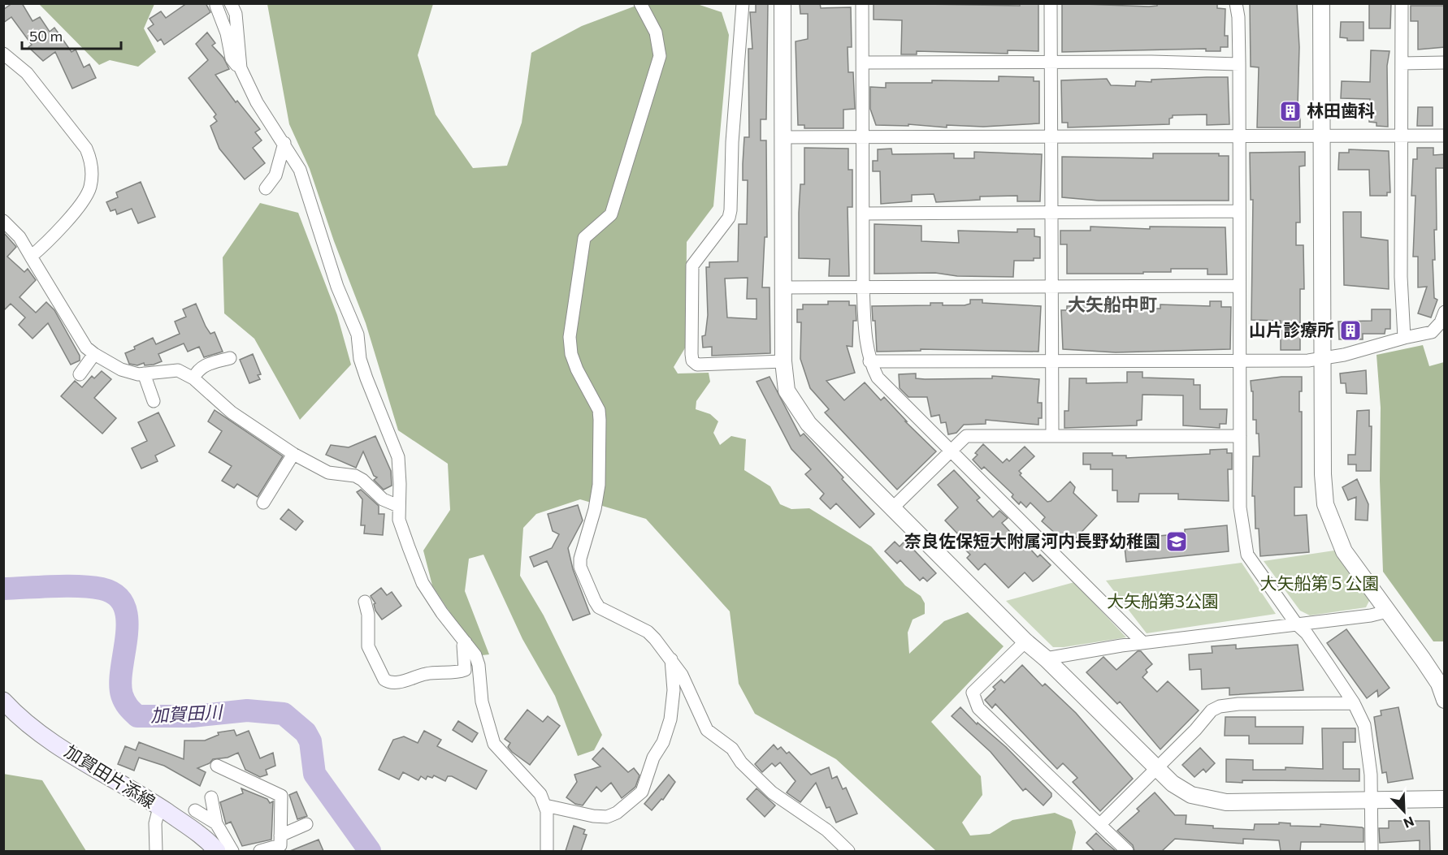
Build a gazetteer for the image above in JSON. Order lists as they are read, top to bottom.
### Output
{
  "streets": {
    "main road": ["加賀田片添線"]
  },
  "districts": ["大矢船中町"],
  "water": ["加賀田川"],
  "parks": ["大矢船第５公園", "大矢船第3公園"],
  "places": {
    "building": ["林田歯科", "山片診療所"],
    "school or university": ["奈良佐保短大附属河内長野幼稚園"]
  },
  "scale_bar": "50 m",
  "north": "bottom right"
}
